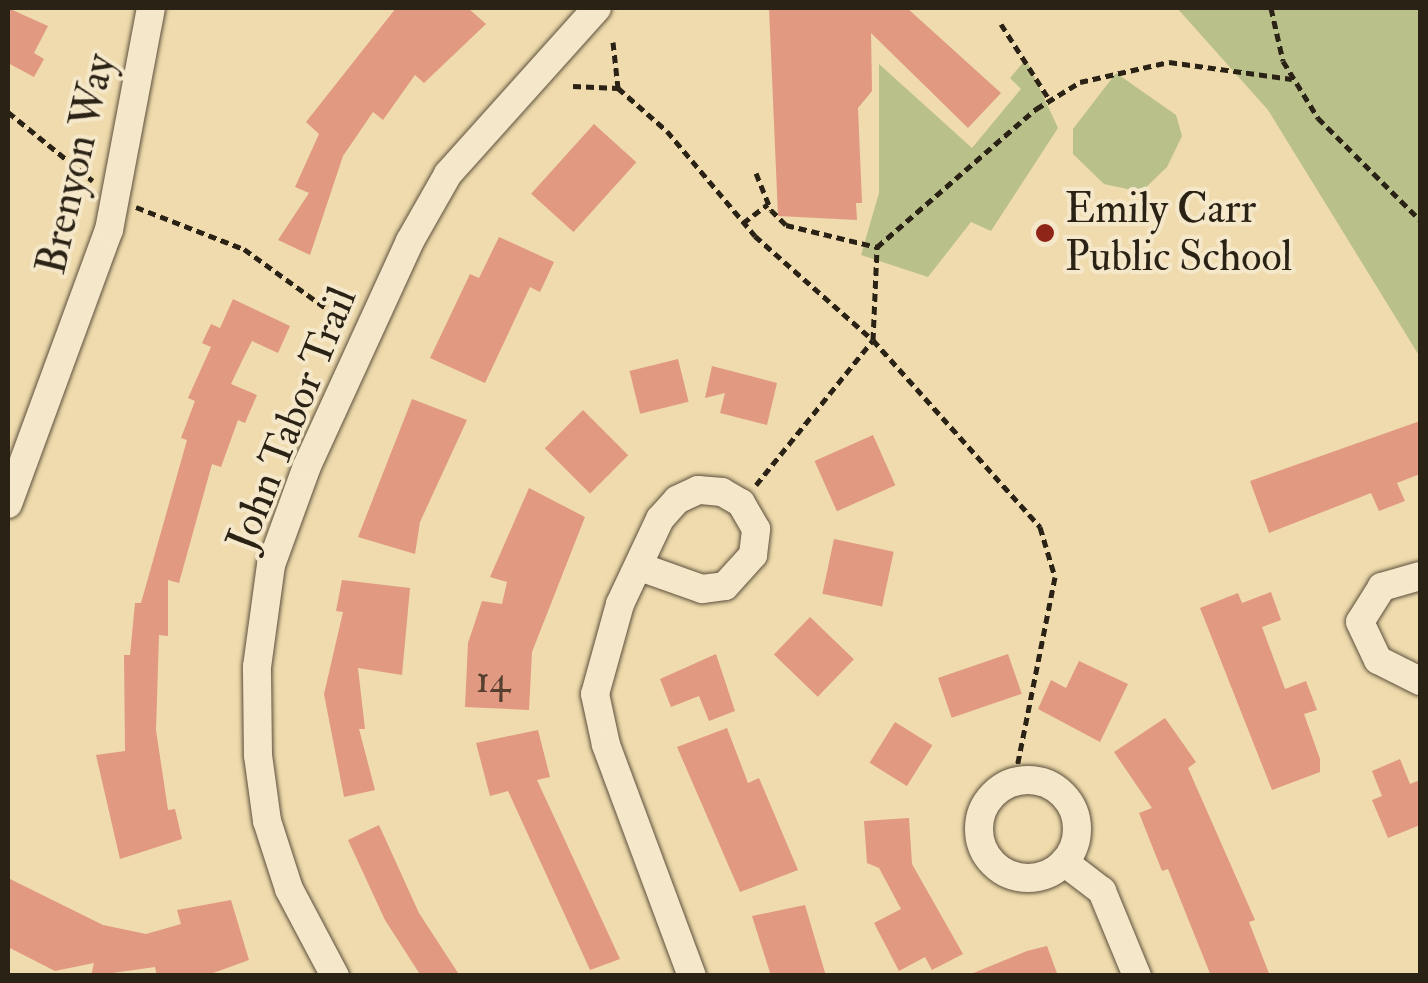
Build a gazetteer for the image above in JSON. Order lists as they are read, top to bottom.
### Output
{
  "streets": {
    "street": ["Brenyon Way", "John Tabor Trail"]
  },
  "places": ["Emily Carr Public School"],
  "house_numbers": ["14"]
}
